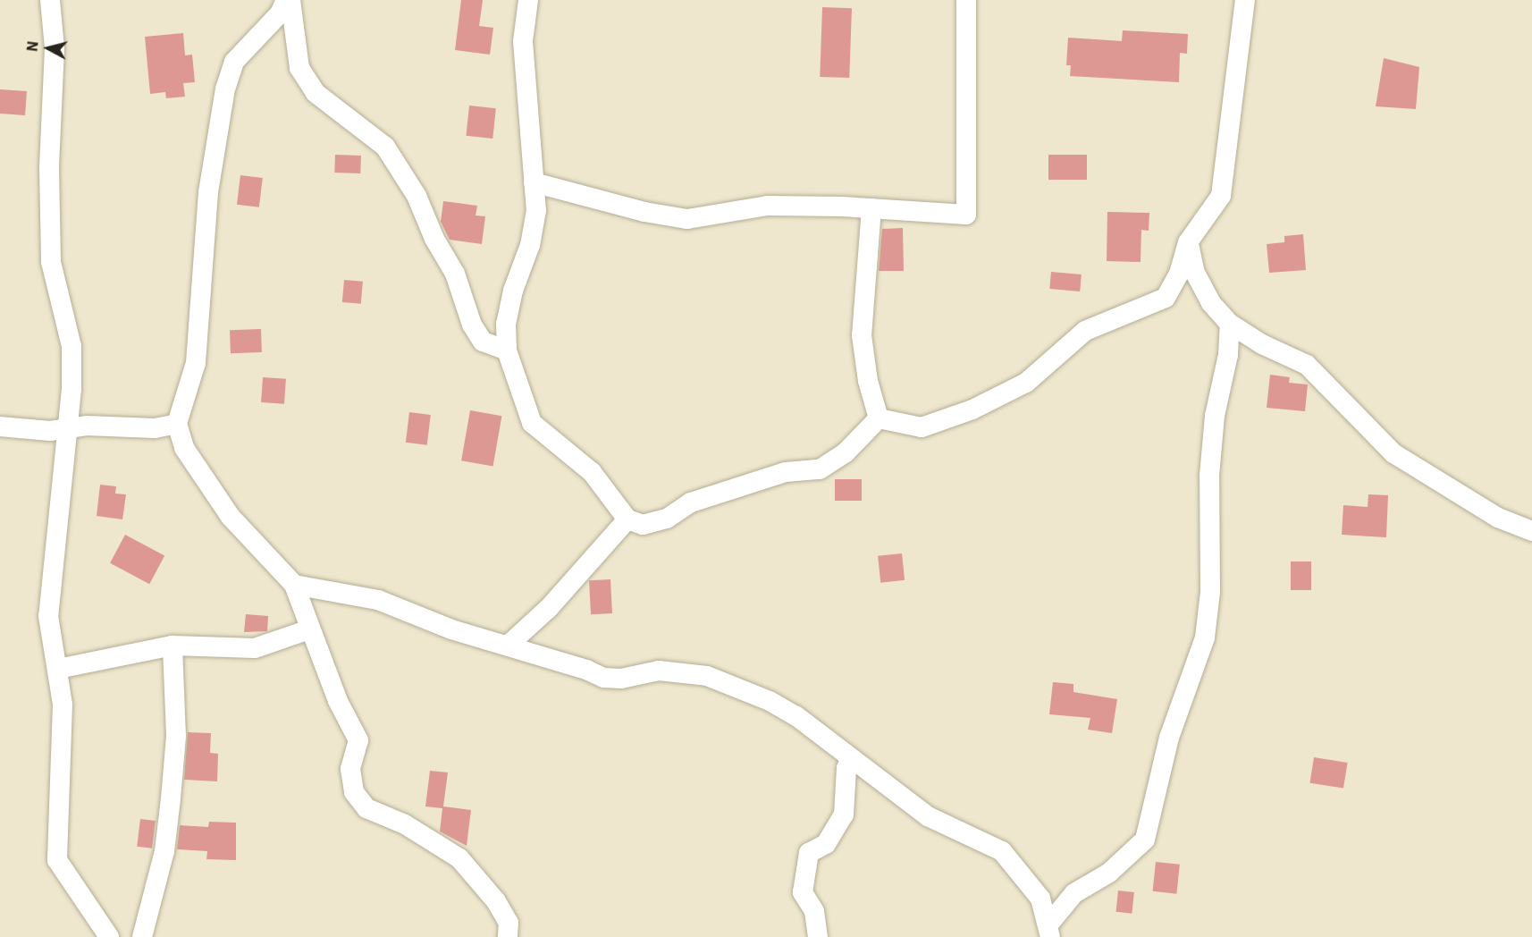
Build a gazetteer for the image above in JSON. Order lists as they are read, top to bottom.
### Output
{
  "north": "left"
}
